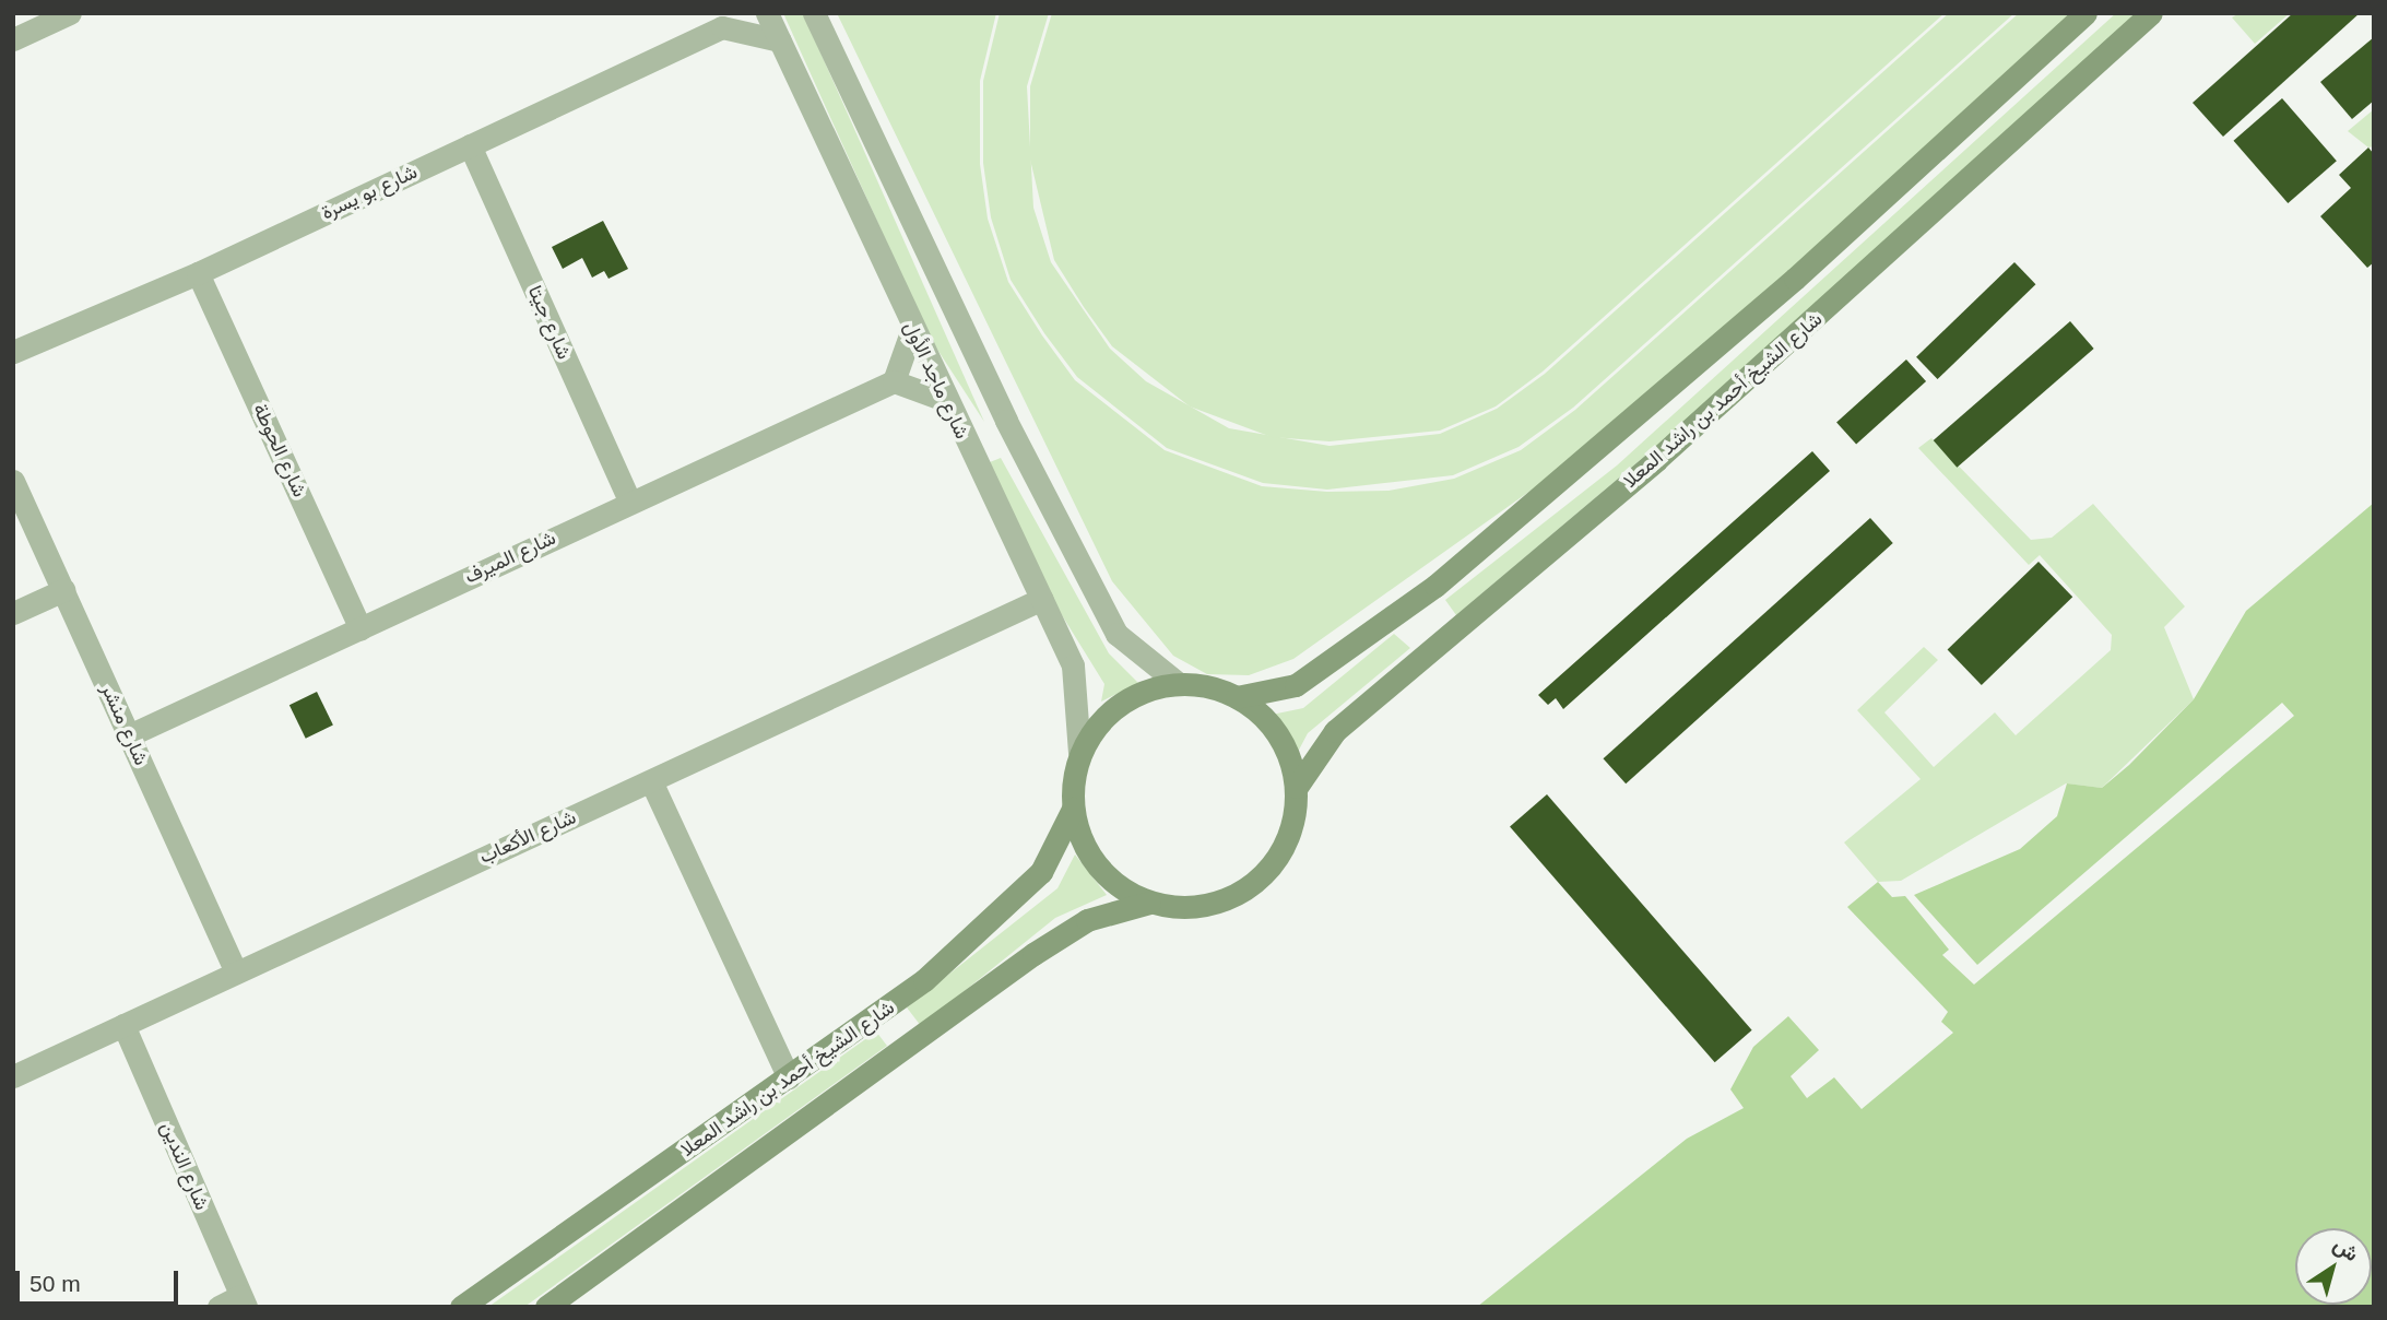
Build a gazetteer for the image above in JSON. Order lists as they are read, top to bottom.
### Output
{
  "streets": {
    "main road": ["شارع الشيخ أحمد بن راشد المعلا"],
    "street": [
      "شارع بو يسرة",
      "شارع جيتا",
      "شارع ماجد الأول",
      "شارع الحوطة",
      "شارع الميرف",
      "شارع منشر",
      "شارع الأكعاب",
      "شارع الندين"
    ]
  },
  "crossings": [
    ["شارع بو يسرة", "شارع جيتا"],
    ["شارع بو يسرة", "شارع ماجد الأول"],
    ["شارع بو يسرة", "شارع الحوطة"],
    ["شارع جيتا", "شارع الميرف"],
    ["شارع ماجد الأول", "شارع الشيخ أحمد بن راشد المعلا"],
    ["شارع ماجد الأول", "شارع الأكعاب"],
    ["شارع الحوطة", "شارع الميرف"],
    ["شارع الميرف", "شارع منشر"],
    ["شارع منشر", "شارع الأكعاب"],
    ["شارع الأكعاب", "شارع الندين"]
  ],
  "scale_bar": "50 m",
  "north": "top right"
}
